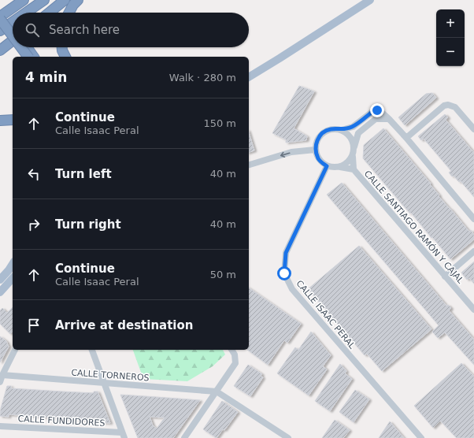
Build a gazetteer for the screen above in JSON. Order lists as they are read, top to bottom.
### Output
{
  "streets": {
    "street": [
      "CALLE SANTIAGO RAMÓN Y CAJAL",
      "CALLE ISAAC PERAL",
      "CALLE TORNEROS",
      "CALLE FUNDIDORES"
    ]
  },
  "page": {
    "map_buttons": ["+", "−"],
    "search": "Search here",
    "heading": ["4 min", "Walk · 280 m"],
    "list": [
      ["Continue", "Calle Isaac Peral", "150 m"],
      ["Turn left", "40 m"],
      ["Turn right", "40 m"],
      ["Continue", "Calle Isaac Peral", "50 m"],
      "Arrive at destination"
    ]
  }
}
